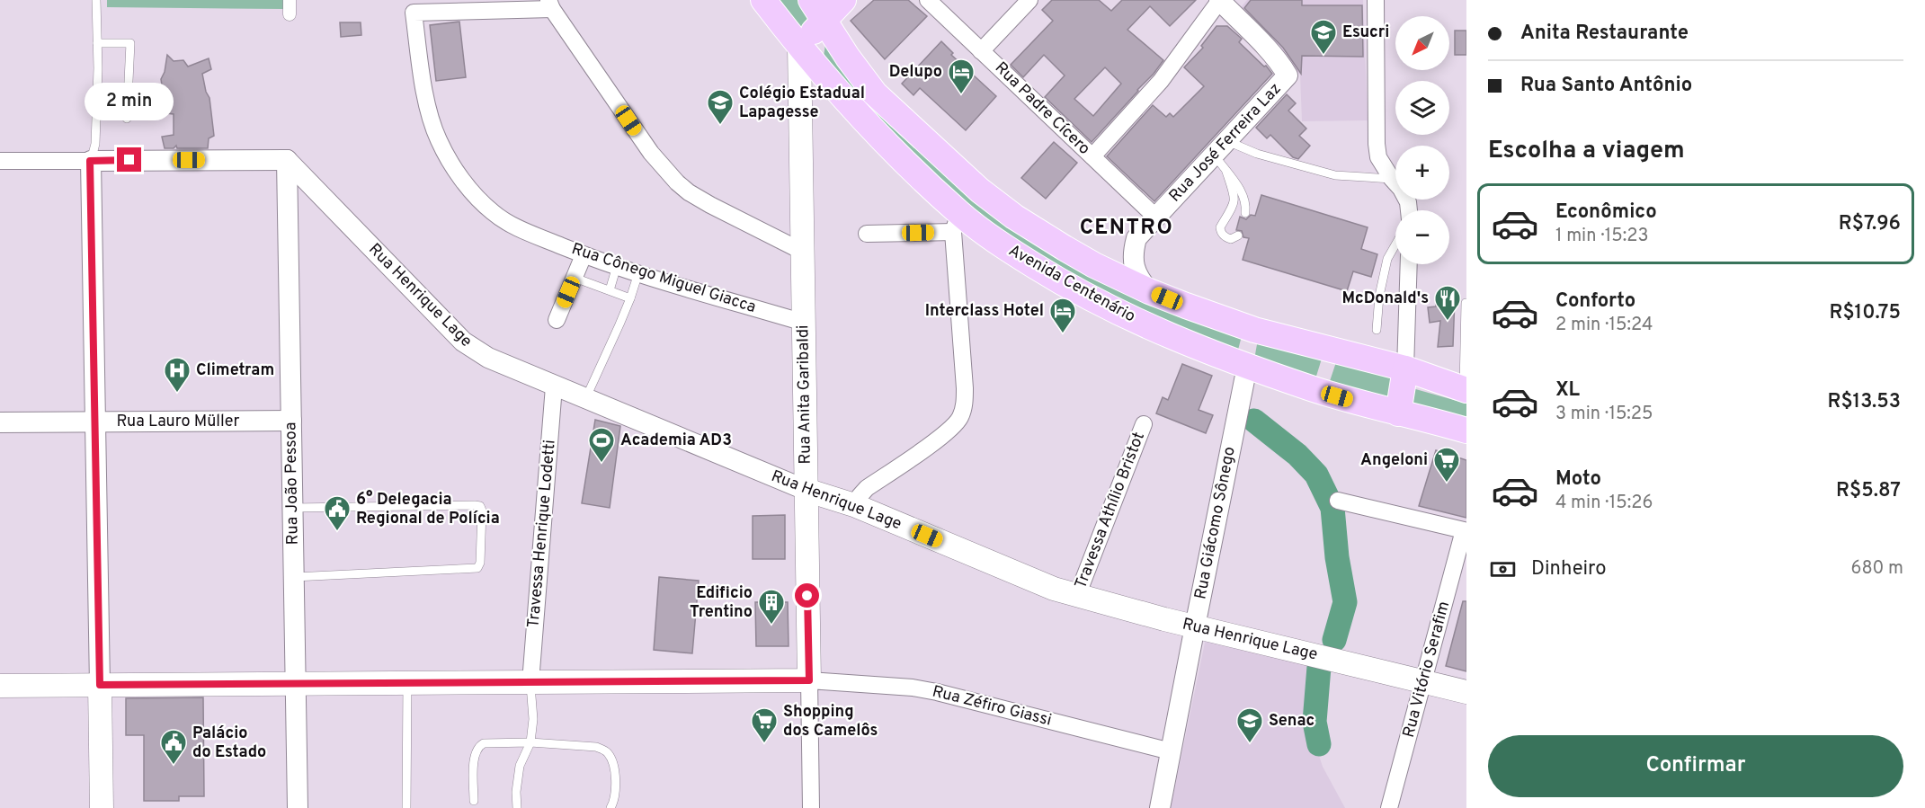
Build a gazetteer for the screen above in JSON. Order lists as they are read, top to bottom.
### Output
{
  "streets": {
    "main road": ["Avenida Centenário", "Rua Henrique Lage", "Rua Anita Garibaldi"],
    "street": [
      "Rua Padre Cícero",
      "Rua José Ferreira Laz",
      "Rua Cônego Miguel Giacca",
      "Rua Lauro Müller",
      "Rua João Pessoa",
      "Travessa Athílio Bristot",
      "Rua Giácomo Sônego",
      "Travessa Henrique Lodetti",
      "Rua Vitório Serafim",
      "Rua Zéfiro Giassi"
    ]
  },
  "crossings": [
    ["Rua Padre Cícero", "Rua José Ferreira Laz"],
    ["Rua José Ferreira Laz", "Avenida Centenário"],
    ["Rua Cônego Miguel Giacca", "Rua Anita Garibaldi"],
    ["Avenida Centenário", "Rua Anita Garibaldi"],
    ["Avenida Centenário", "Rua Giácomo Sônego"],
    ["Rua Henrique Lage", "Rua Anita Garibaldi"],
    ["Rua Henrique Lage", "Rua João Pessoa"],
    ["Rua Henrique Lage", "Travessa Athílio Bristot"],
    ["Rua Henrique Lage", "Rua Giácomo Sônego"],
    ["Rua Henrique Lage", "Travessa Henrique Lodetti"],
    ["Rua Henrique Lage", "Rua Vitório Serafim"],
    ["Rua Anita Garibaldi", "Rua Zéfiro Giassi"],
    ["Rua Lauro Müller", "Rua João Pessoa"],
    ["Rua Giácomo Sônego", "Rua Zéfiro Giassi"]
  ],
  "districts": ["CENTRO"],
  "places": {
    "school or university": ["Esucri", "Colégio Estadual Lapagesse", "Senac"],
    "hotel": ["Delupo", "Interclass Hotel"],
    "restaurant": ["McDonald's"],
    "hospital": ["Climetram"],
    "sports": ["Academia AD3"],
    "supermarket": ["Angeloni", "Shopping dos Camelôs"],
    "public building": ["6° Delegacia Regional de Polícia", "Palácio do Estado"],
    "building": ["Edificio Trentino"]
  },
  "north": "bottom left",
  "page": {
    "banner": ["Anita Restaurante", "Rua Santo Antônio"],
    "map_buttons": ["+", "−"],
    "bubble": "2 min",
    "heading": "Escolha a viagem",
    "list": [
      {
        "name": "Econômico",
        "note": "1 min · 15:23",
        "value": "R$7.96"
      },
      {
        "name": "Conforto",
        "note": "2 min · 15:24",
        "value": "R$10.75"
      },
      {
        "name": "XL",
        "note": "3 min · 15:25",
        "value": "R$13.53"
      },
      {
        "name": "Moto",
        "note": "4 min · 15:26",
        "value": "R$5.87"
      }
    ],
    "pay": ["Dinheiro", "680 m"],
    "buttons": "Confirmar"
  }
}
